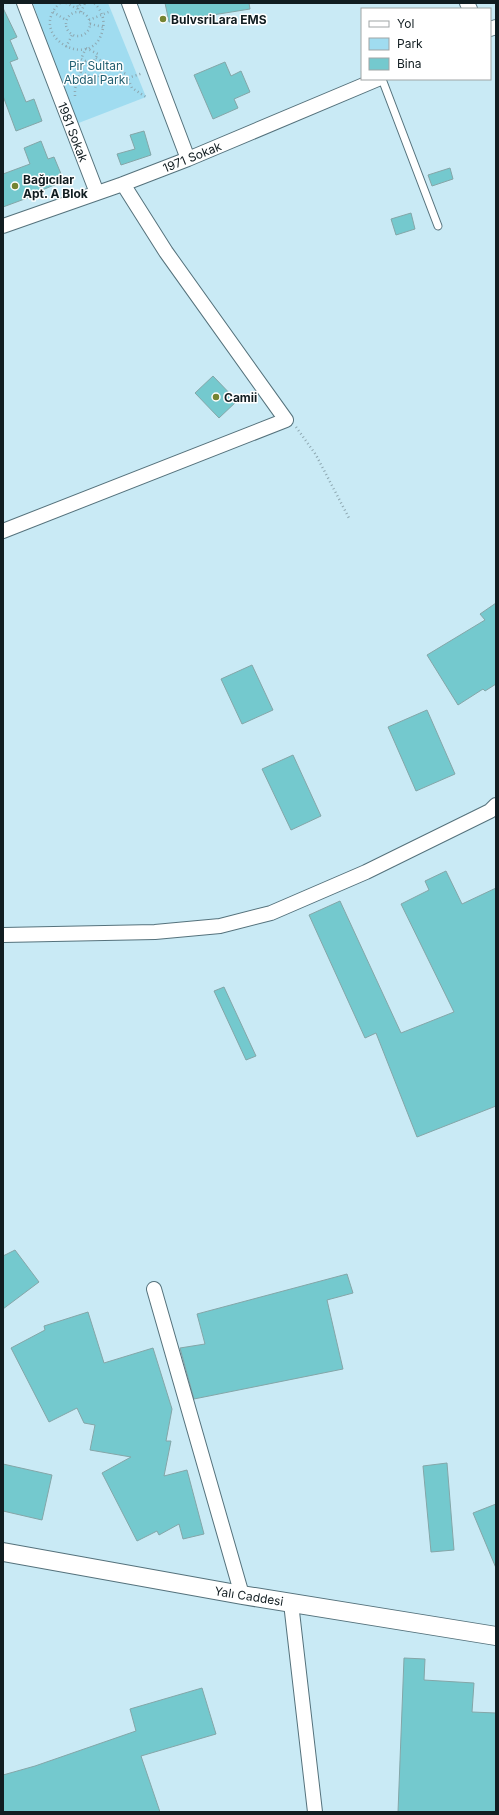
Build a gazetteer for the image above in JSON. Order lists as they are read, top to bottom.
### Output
{
  "streets": {
    "street": ["1981 Sokak", "1971 Sokak", "Yalı Caddesi"]
  },
  "crossings": [
    ["1981 Sokak", "1971 Sokak"]
  ],
  "parks": ["Pir Sultan Abdal Parkı"],
  "places": ["BulvsriLara EMS", "Bağıcılar Apt. A Blok", "Camii"],
  "legend": ["Yol", "Park", "Bina"]
}
